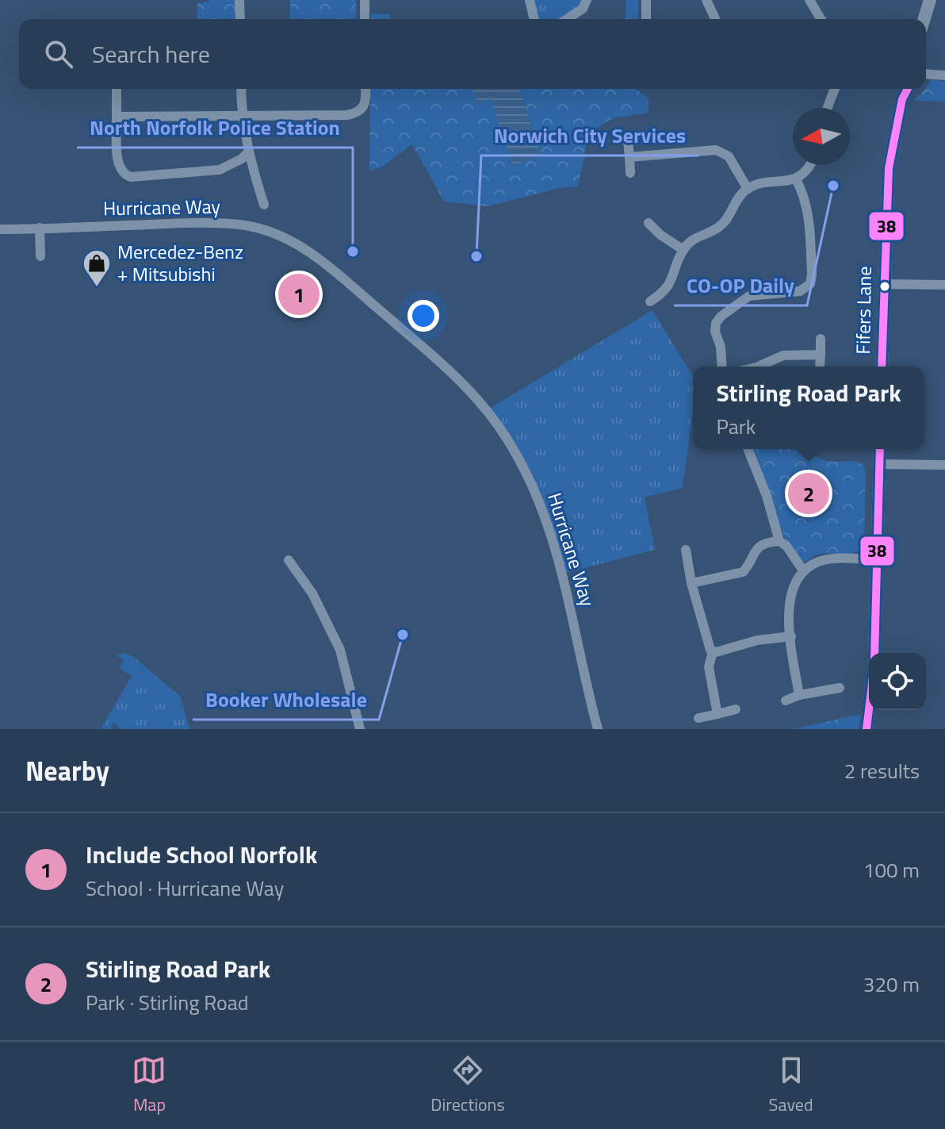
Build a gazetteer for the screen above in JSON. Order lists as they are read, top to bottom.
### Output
{
  "streets": {
    "street": ["Hurricane Way", "Fifers Lane"]
  },
  "places": {
    "other": [
      "CO-OP Daily",
      "North Norfolk Police Station",
      "Norwich City Services",
      "Booker Wholesale"
    ],
    "shop": ["Mercedez-Benz + Mitsubishi"]
  },
  "lines": ["transit line 38"],
  "north": "left",
  "page": {
    "search": "Search here",
    "pins": ["1", "2"],
    "popup": ["Stirling Road Park", "Park"],
    "heading": ["Nearby", "2 results"],
    "list": [
      {
        "mark": "1",
        "name": "Include School Norfolk",
        "note": "School · Hurricane Way",
        "value": "100 m"
      },
      {
        "mark": "2",
        "name": "Stirling Road Park",
        "note": "Park · Stirling Road",
        "value": "320 m"
      }
    ],
    "nav": ["Map", "Directions", "Saved"]
  }
}
